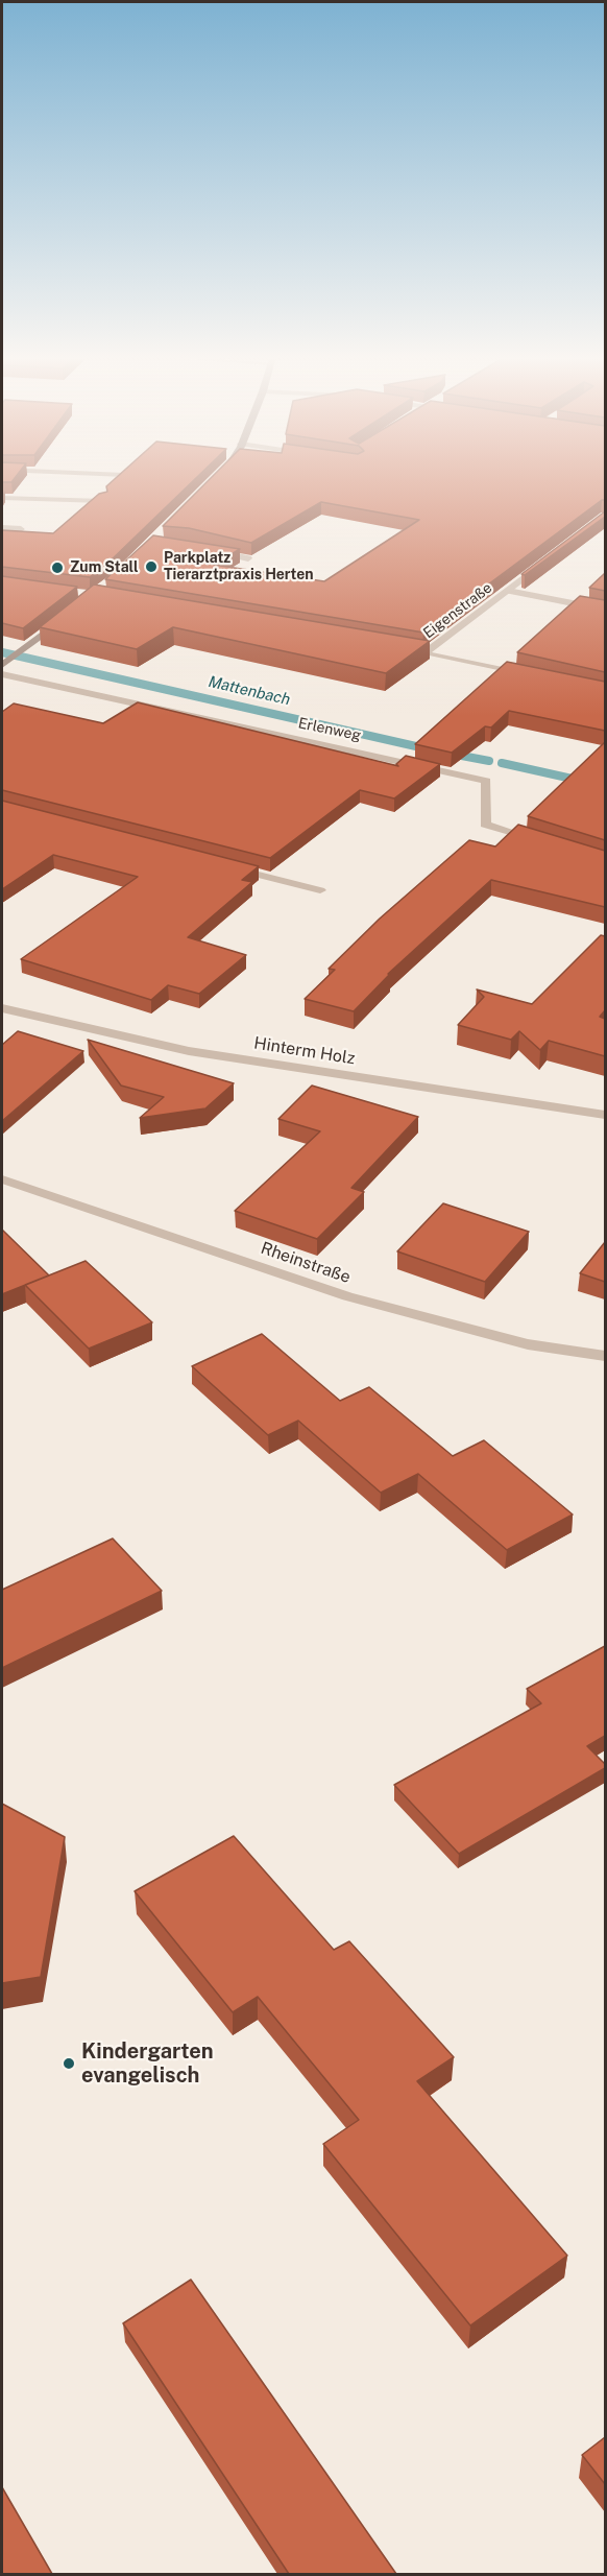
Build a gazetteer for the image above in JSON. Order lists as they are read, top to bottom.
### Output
{
  "streets": {
    "street": [
      "Eigenstraße",
      "Erlenweg",
      "Hinterm Holz",
      "Rheinstraße"
    ]
  },
  "water": ["Mattenbach"],
  "places": ["Parkplatz Tierarztpraxis Herten", "Zum Stall", "Kindergarten evangelisch"]
}
